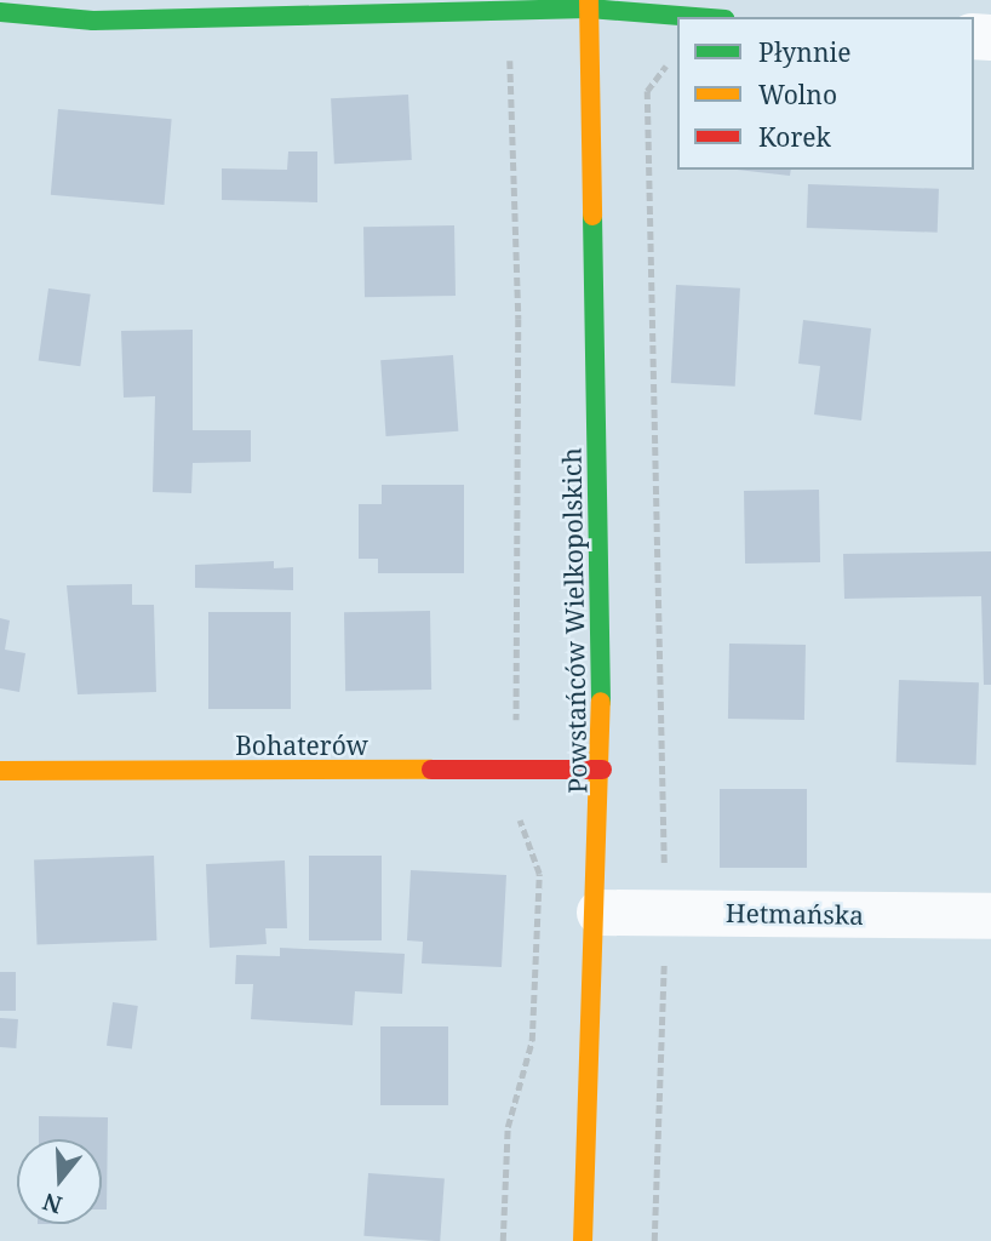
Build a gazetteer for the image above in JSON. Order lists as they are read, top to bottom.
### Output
{
  "streets": {
    "street": ["Powstańców Wielkopolskich", "Bohaterów", "Hetmańska"]
  },
  "crossings": [
    ["Powstańców Wielkopolskich", "Bohaterów"],
    ["Powstańców Wielkopolskich", "Hetmańska"]
  ],
  "legend": ["Płynnie", "Wolno", "Korek"],
  "north": "bottom"
}
